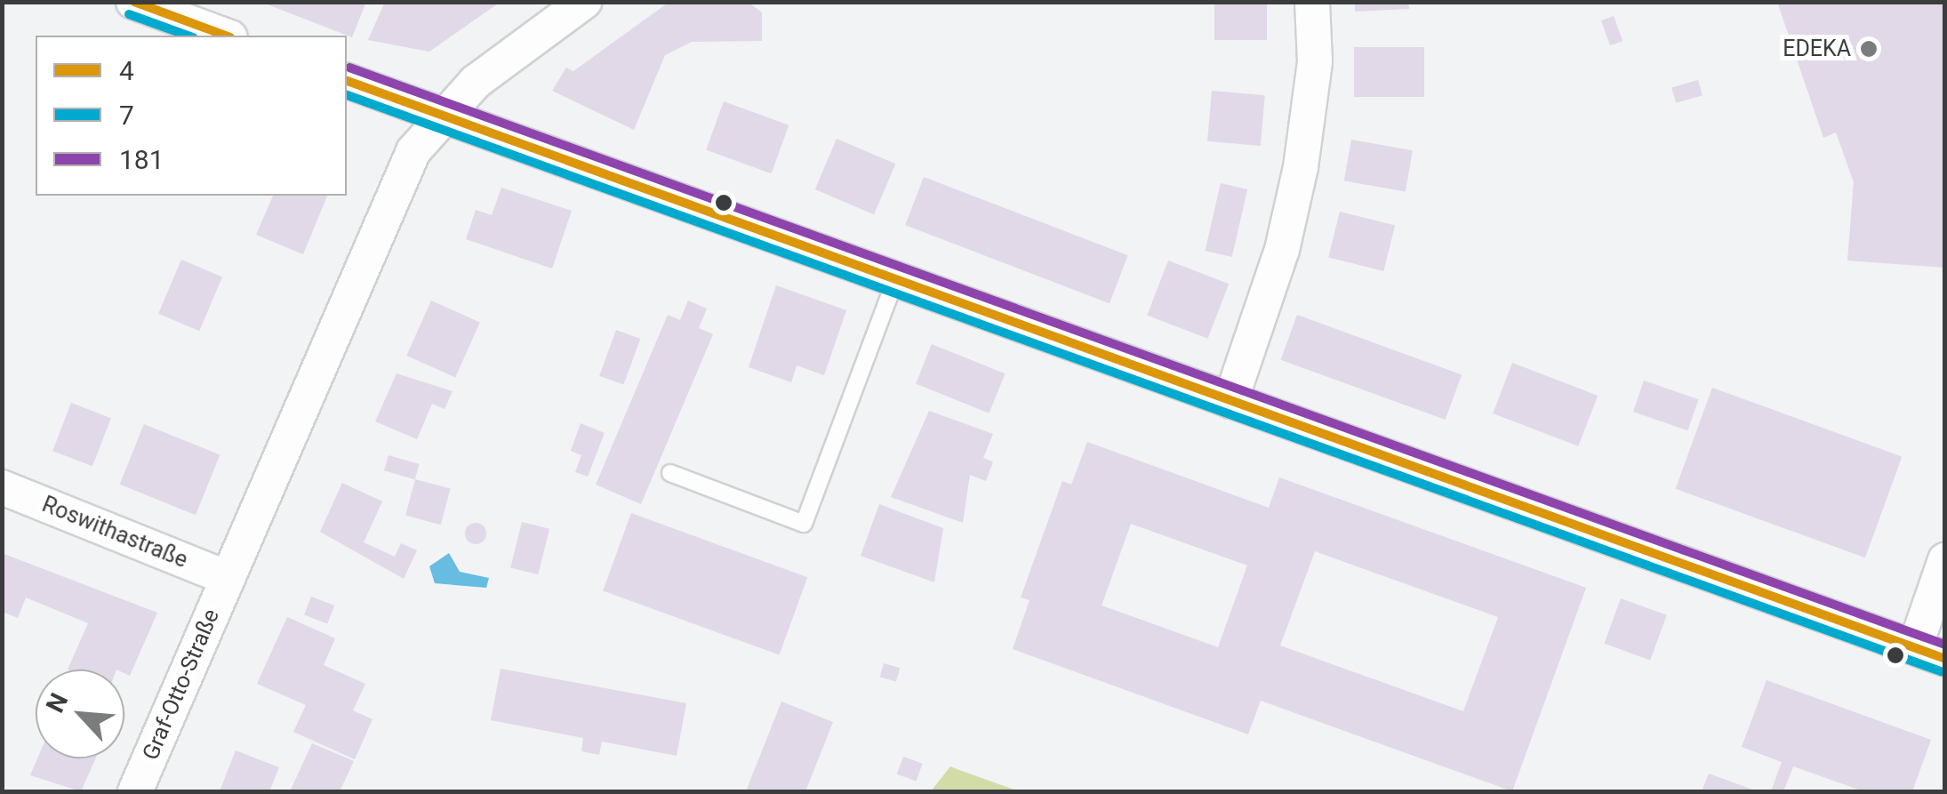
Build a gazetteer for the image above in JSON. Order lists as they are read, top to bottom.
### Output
{
  "streets": {
    "street": ["Roswithastraße", "Graf-Otto-Straße"]
  },
  "crossings": [
    ["Roswithastraße", "Graf-Otto-Straße"]
  ],
  "places": ["EDEKA"],
  "lines": ["transit line 4", "transit line 7", "transit line 181"],
  "legend": ["4", "7", "181"],
  "north": "top left"
}
